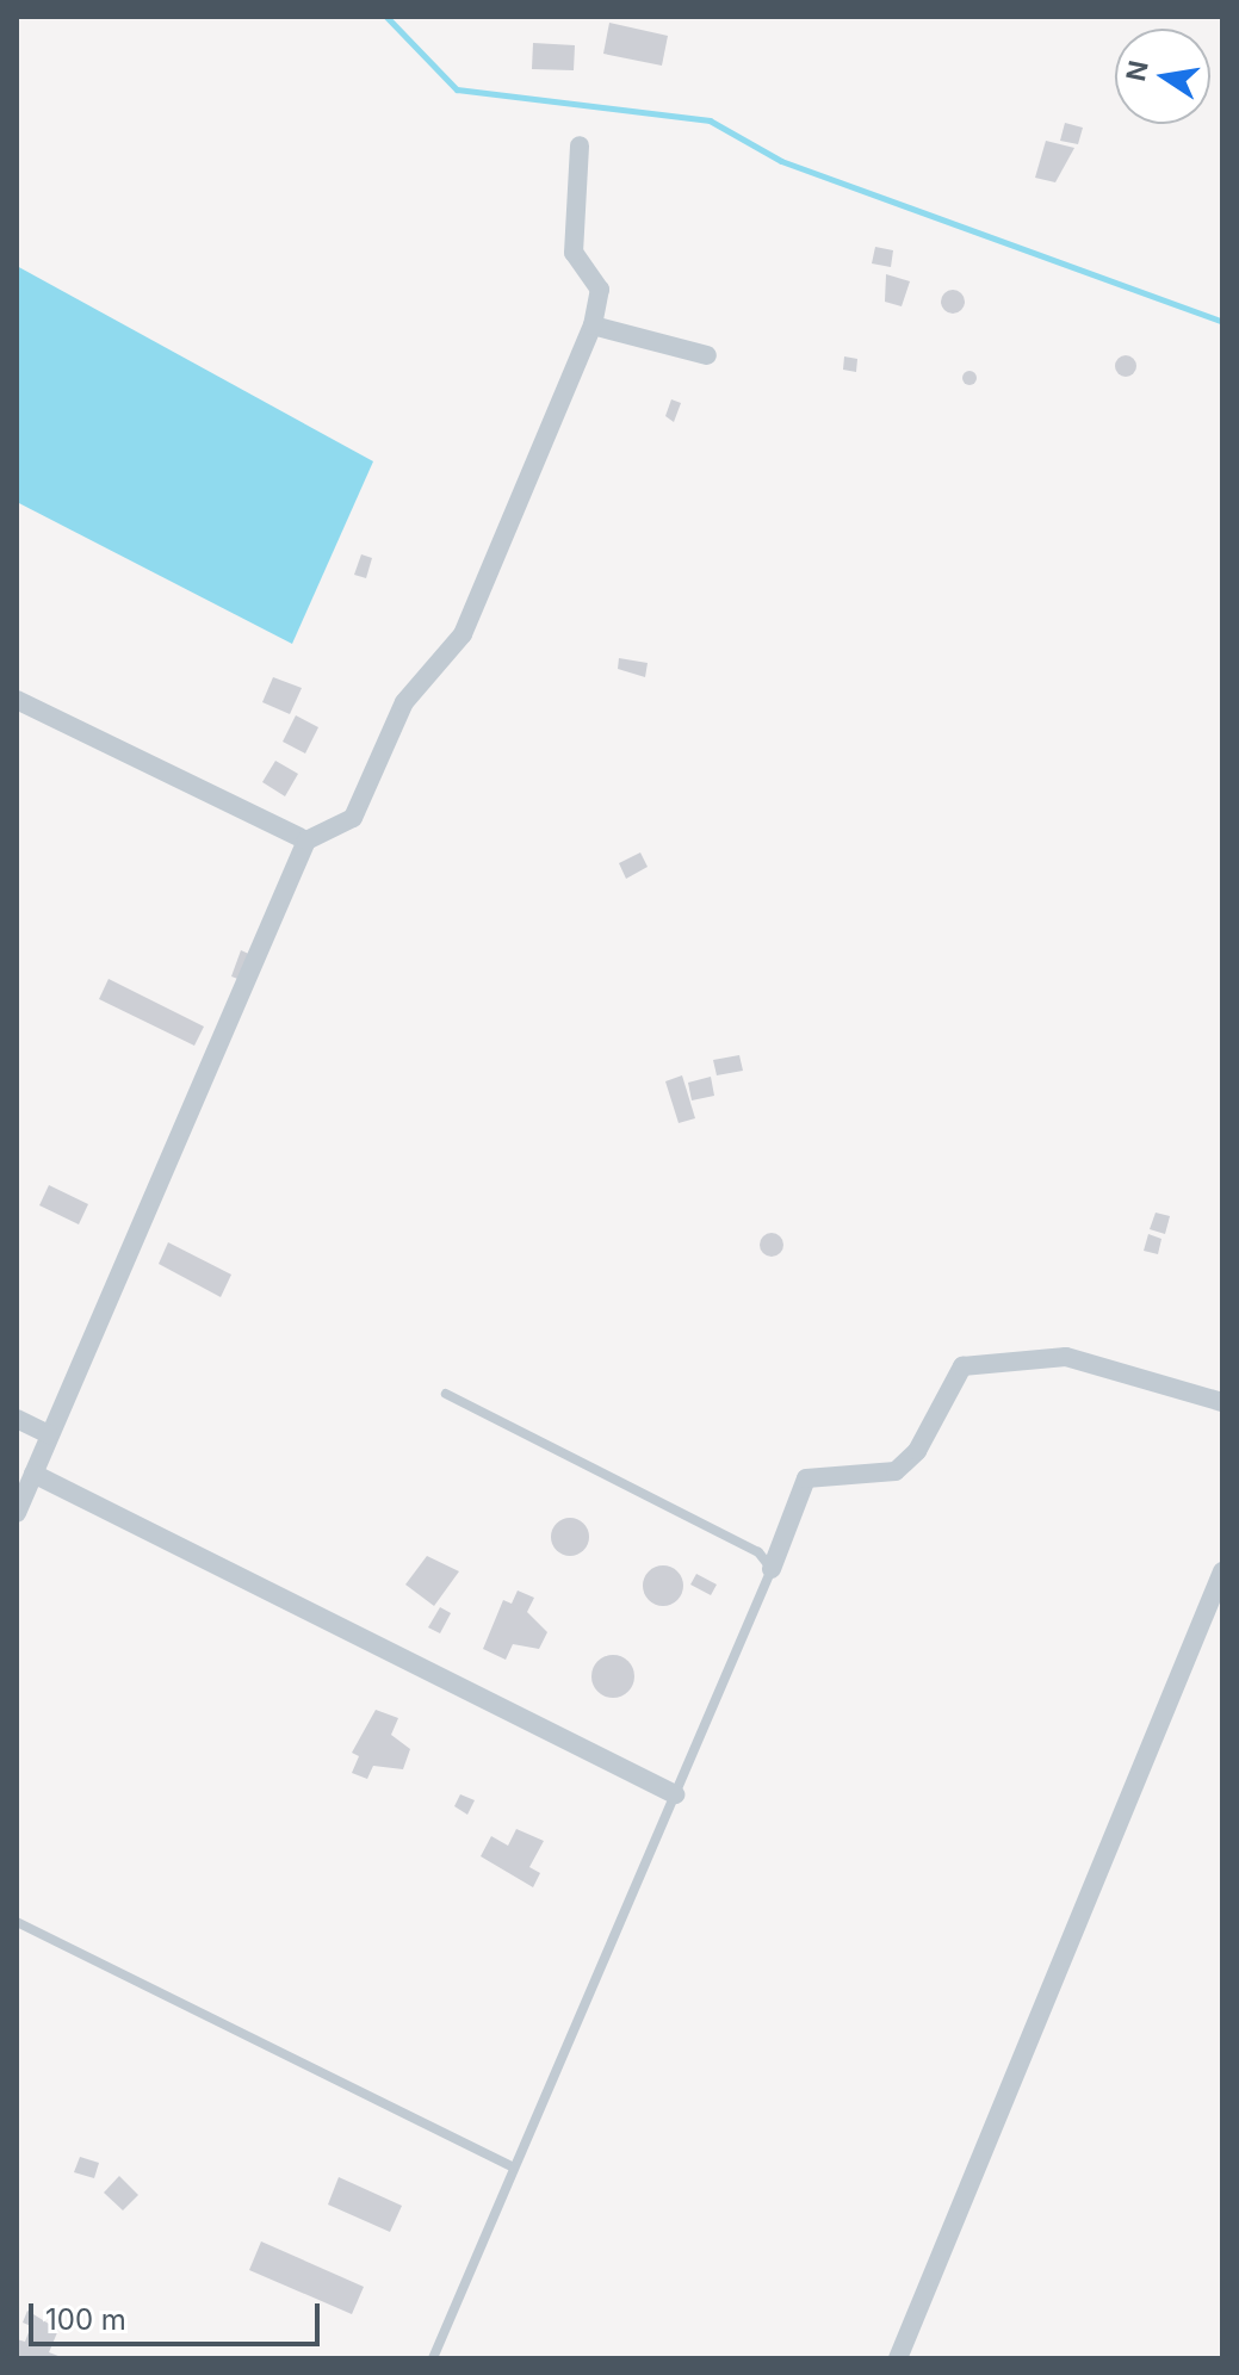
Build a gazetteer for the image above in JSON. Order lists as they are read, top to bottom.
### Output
{
  "scale_bar": "100 m",
  "north": "left"
}
